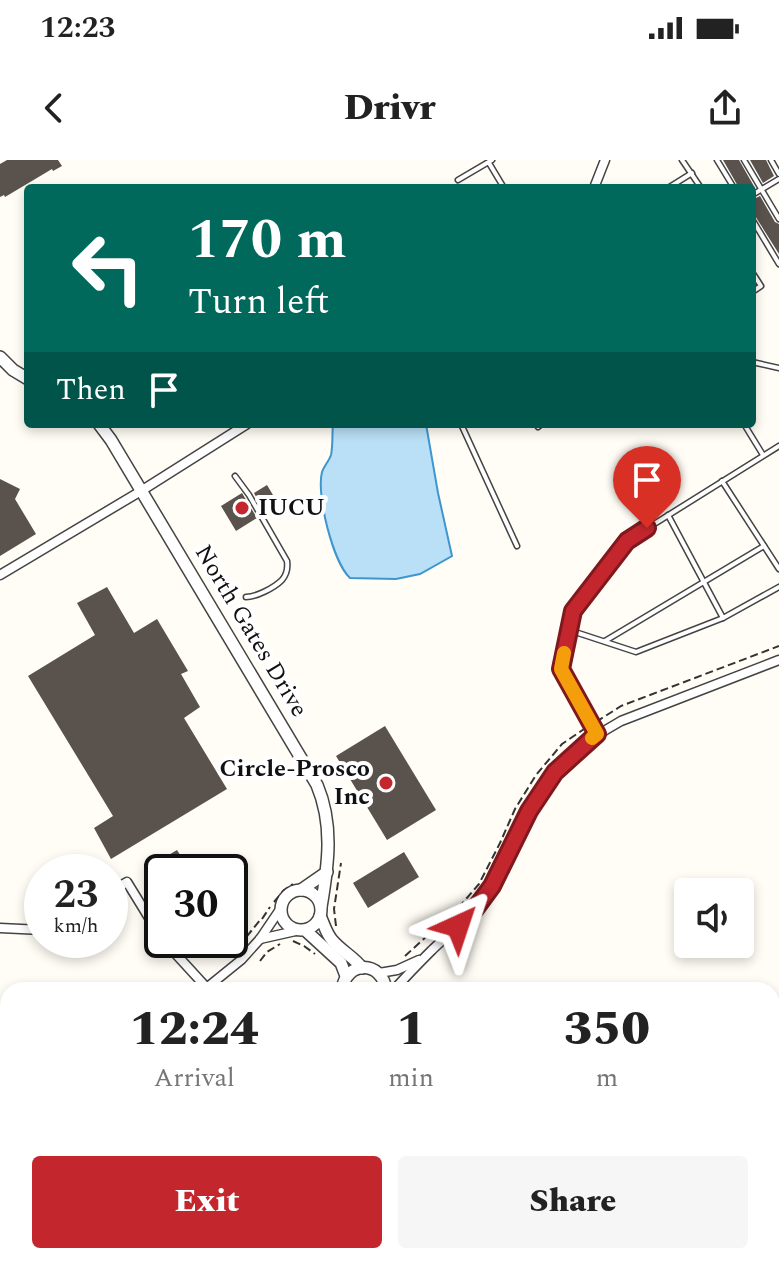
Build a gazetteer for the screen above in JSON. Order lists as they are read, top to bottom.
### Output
{
  "streets": {
    "street": ["North Gates Drive"]
  },
  "places": ["IUCU", "Circle-Prosco Inc"],
  "page": {
    "status": "12:23",
    "header": "Drivr",
    "turn": ["170 m", "Turn left"],
    "then": "Then",
    "speed": "23 km/h",
    "limit": "30",
    "eta": [
      "12:24",
      "Arrival",
      "1",
      "min",
      "350",
      "m"
    ],
    "buttons": ["Exit", "Share"]
  }
}
